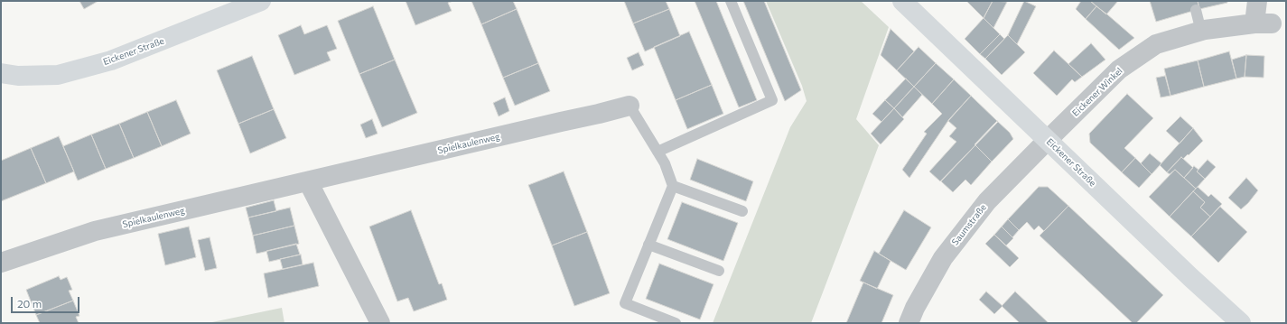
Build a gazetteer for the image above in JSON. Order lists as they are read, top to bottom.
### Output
{
  "streets": {
    "street": [
      "Eickener Straße",
      "Eickener Winkel",
      "Spielkaulenweg",
      "Saumstraße"
    ]
  },
  "crossings": [
    ["Eickener Straße", "Eickener Winkel"],
    ["Eickener Straße", "Saumstraße"],
    ["Eickener Winkel", "Saumstraße"]
  ],
  "scale_bar": "20 m"
}
